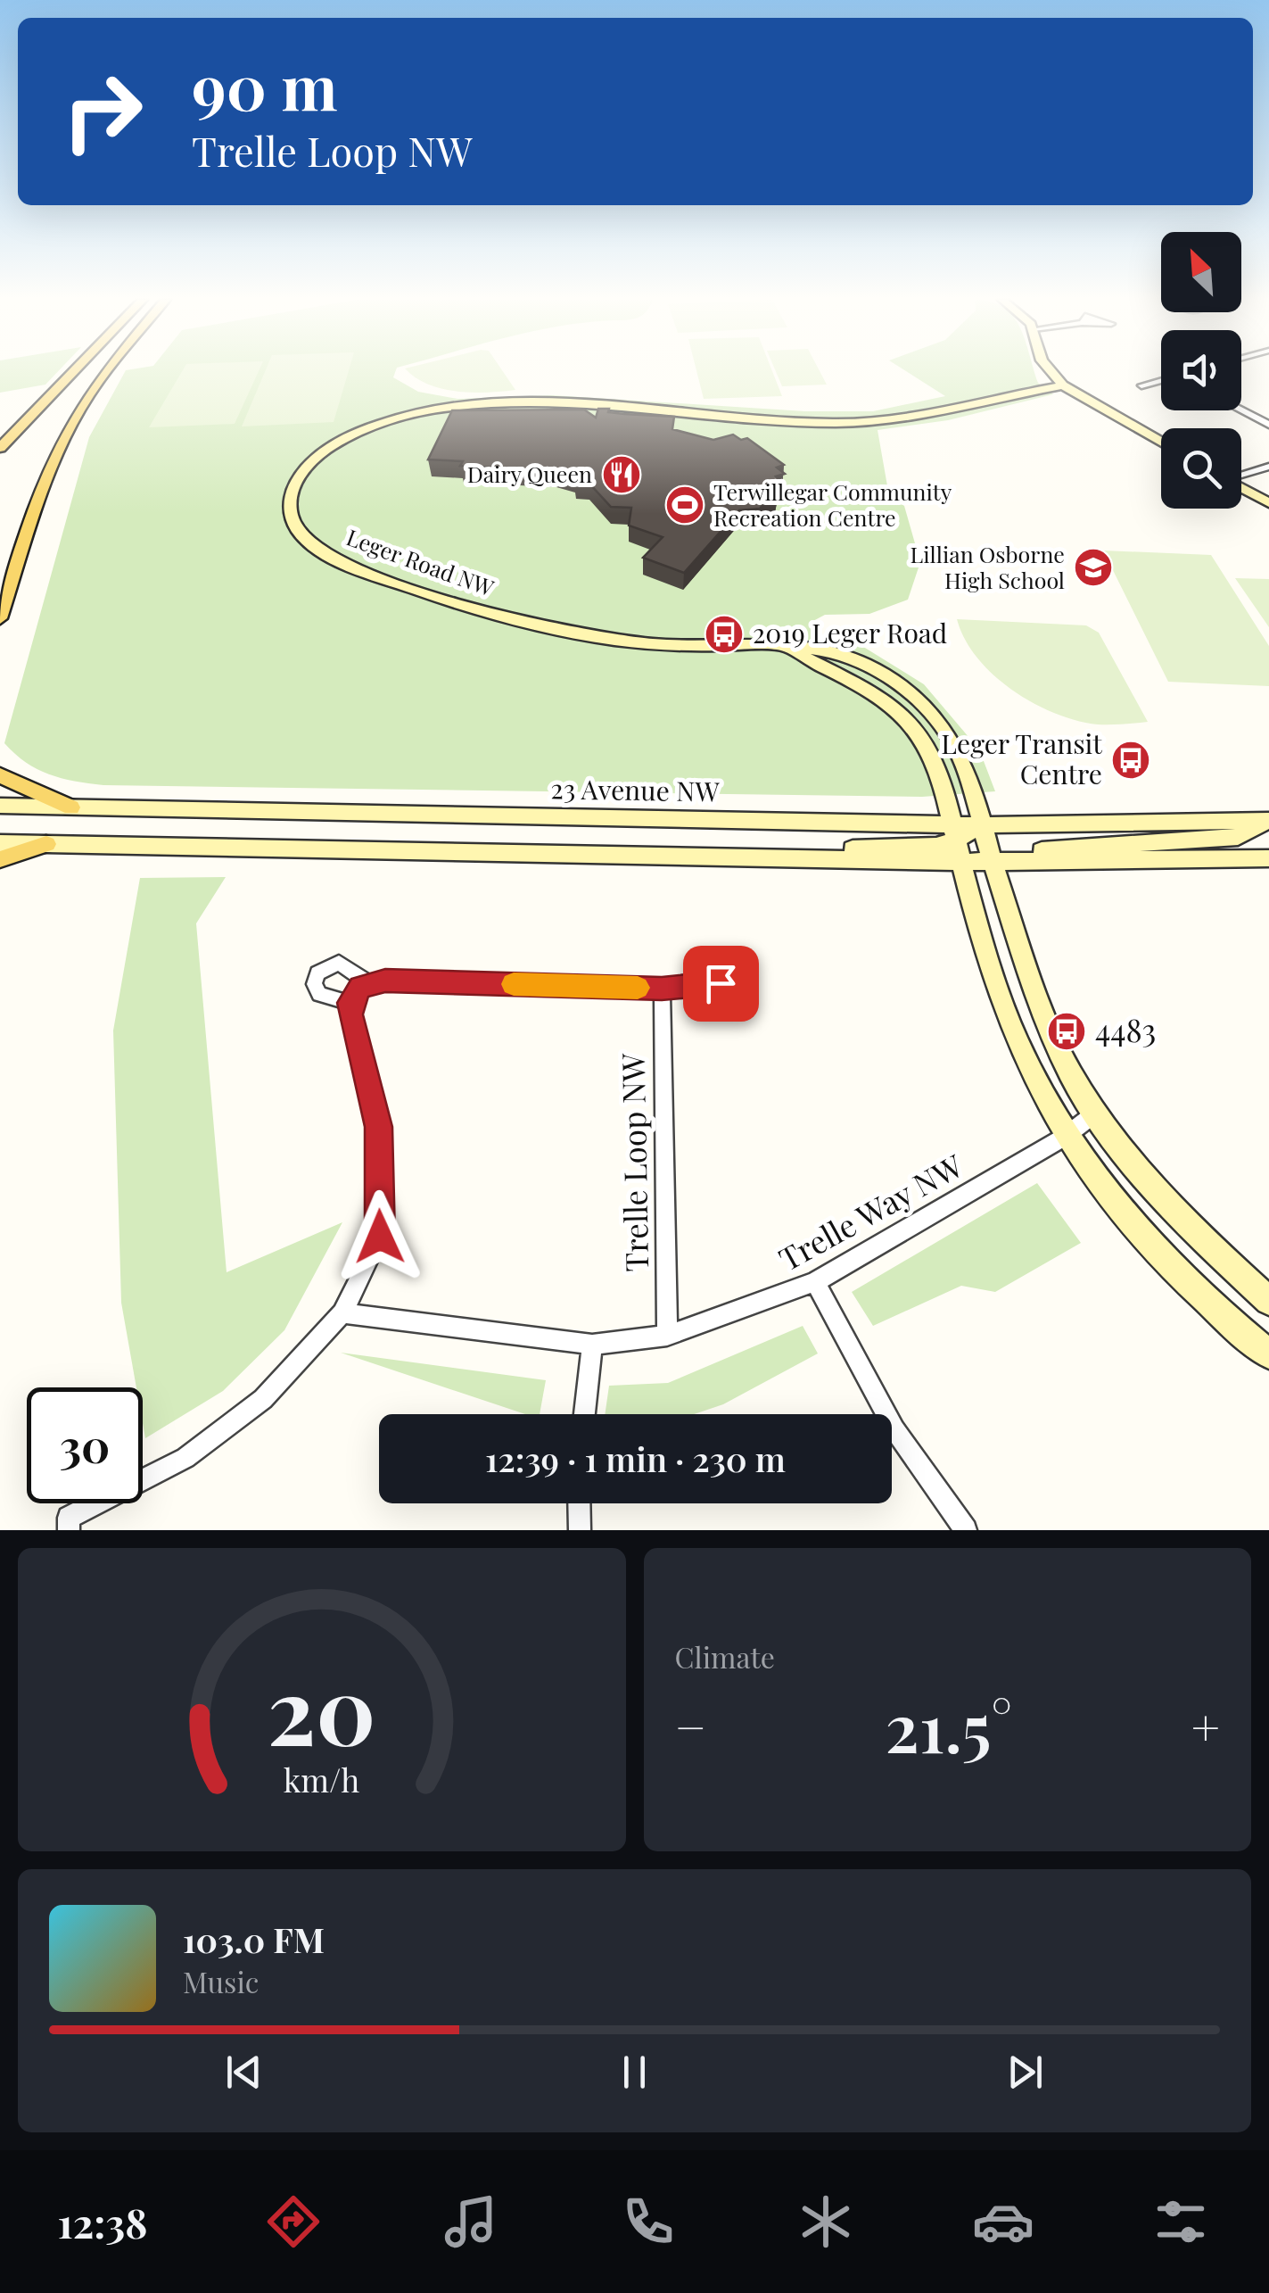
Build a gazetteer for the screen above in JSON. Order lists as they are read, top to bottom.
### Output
{
  "streets": {
    "street": [
      "Leger Road NW",
      "23 Avenue NW",
      "Trelle Loop NW",
      "Trelle Way NW"
    ]
  },
  "crossings": [
    ["Leger Road NW", "23 Avenue NW"],
    ["Leger Road NW", "Trelle Way NW"],
    ["Trelle Loop NW", "Trelle Way NW"]
  ],
  "places": {
    "restaurant": ["Dairy Queen"],
    "sports": ["Terwillegar Community Recreation Centre"],
    "school or university": ["Lillian Osborne High School"],
    "bus stop": ["2019 Leger Road", "Leger Transit Centre", "4483"]
  },
  "north": "top left",
  "page": {
    "turn": ["90 m", "Trelle Loop NW"],
    "limit": "30",
    "trip": "12:39 · 1 min · 230 m",
    "tile": "Climate",
    "heat": ["−", "21.5°", "+"],
    "song": ["103.0 FM", "Music"],
    "tabs": "12:38",
    "gauge": ["20", "km/h"]
  }
}
